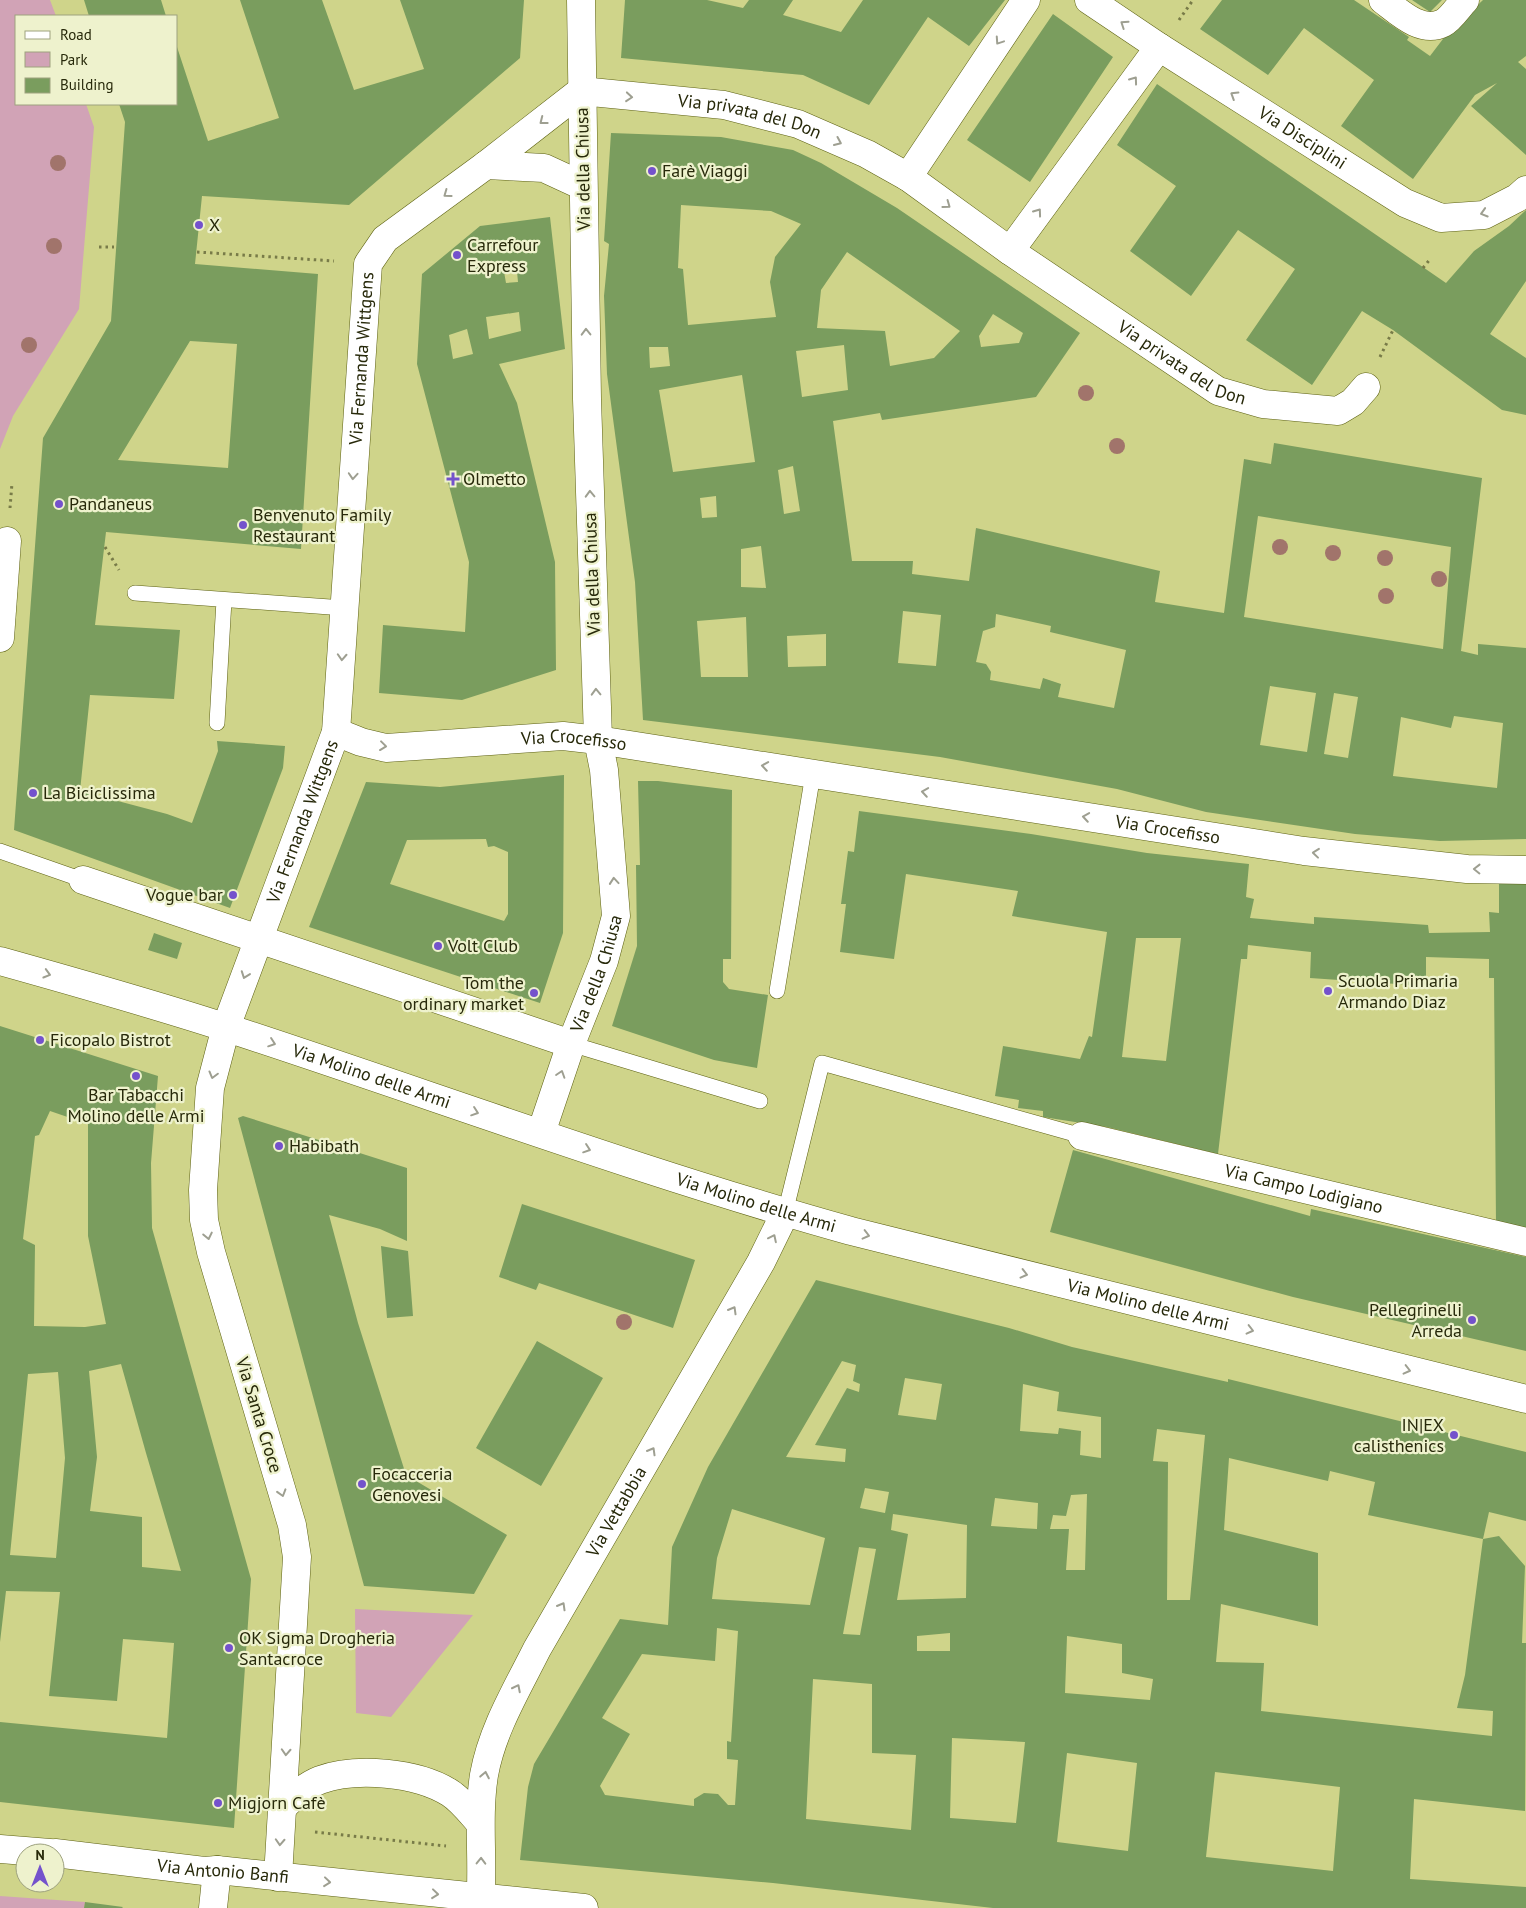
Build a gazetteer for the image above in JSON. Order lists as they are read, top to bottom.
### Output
{
  "streets": {
    "street": [
      "Via privata del Don",
      "Via Disciplini",
      "Via della Chiusa",
      "Via Fernanda Wittgens",
      "Via Crocefisso",
      "Via Molino delle Armi",
      "Via Campo Lodigiano",
      "Via Santa Croce",
      "Via Vettabbia",
      "Via Antonio Banfi"
    ]
  },
  "crossings": [
    ["Via privata del Don", "Via della Chiusa"],
    ["Via privata del Don", "Via Fernanda Wittgens"],
    ["Via della Chiusa", "Via Fernanda Wittgens"],
    ["Via della Chiusa", "Via Crocefisso"],
    ["Via della Chiusa", "Via Molino delle Armi"],
    ["Via Fernanda Wittgens", "Via Crocefisso"],
    ["Via Fernanda Wittgens", "Via Molino delle Armi"],
    ["Via Fernanda Wittgens", "Via Santa Croce"],
    ["Via Molino delle Armi", "Via Santa Croce"],
    ["Via Molino delle Armi", "Via Vettabbia"],
    ["Via Santa Croce", "Via Antonio Banfi"],
    ["Via Vettabbia", "Via Antonio Banfi"]
  ],
  "one_way": [
    "Via privata del Don",
    "Via Disciplini",
    "Via della Chiusa",
    "Via Fernanda Wittgens",
    "Via Santa Croce",
    "Via Vettabbia",
    "Via Antonio Banfi"
  ],
  "places": {
    "other": [
      "Farè Viaggi",
      "X",
      "Carrefour Express",
      "Pandaneus",
      "Benvenuto Family Restaurant",
      "La Biciclissima",
      "Vogue bar",
      "Volt Club",
      "Scuola Primaria Armando Diaz",
      "Tom the ordinary market",
      "Ficopalo Bistrot",
      "Bar Tabacchi Molino delle Armi",
      "Habibath",
      "Pellegrinelli Arreda",
      "IN|EX calisthenics",
      "Focacceria Genovesi",
      "OK Sigma Drogheria Santacroce",
      "Migjorn Cafè"
    ],
    "health": ["Olmetto"]
  },
  "legend": ["Road", "Park", "Building"],
  "north": "top"
}
